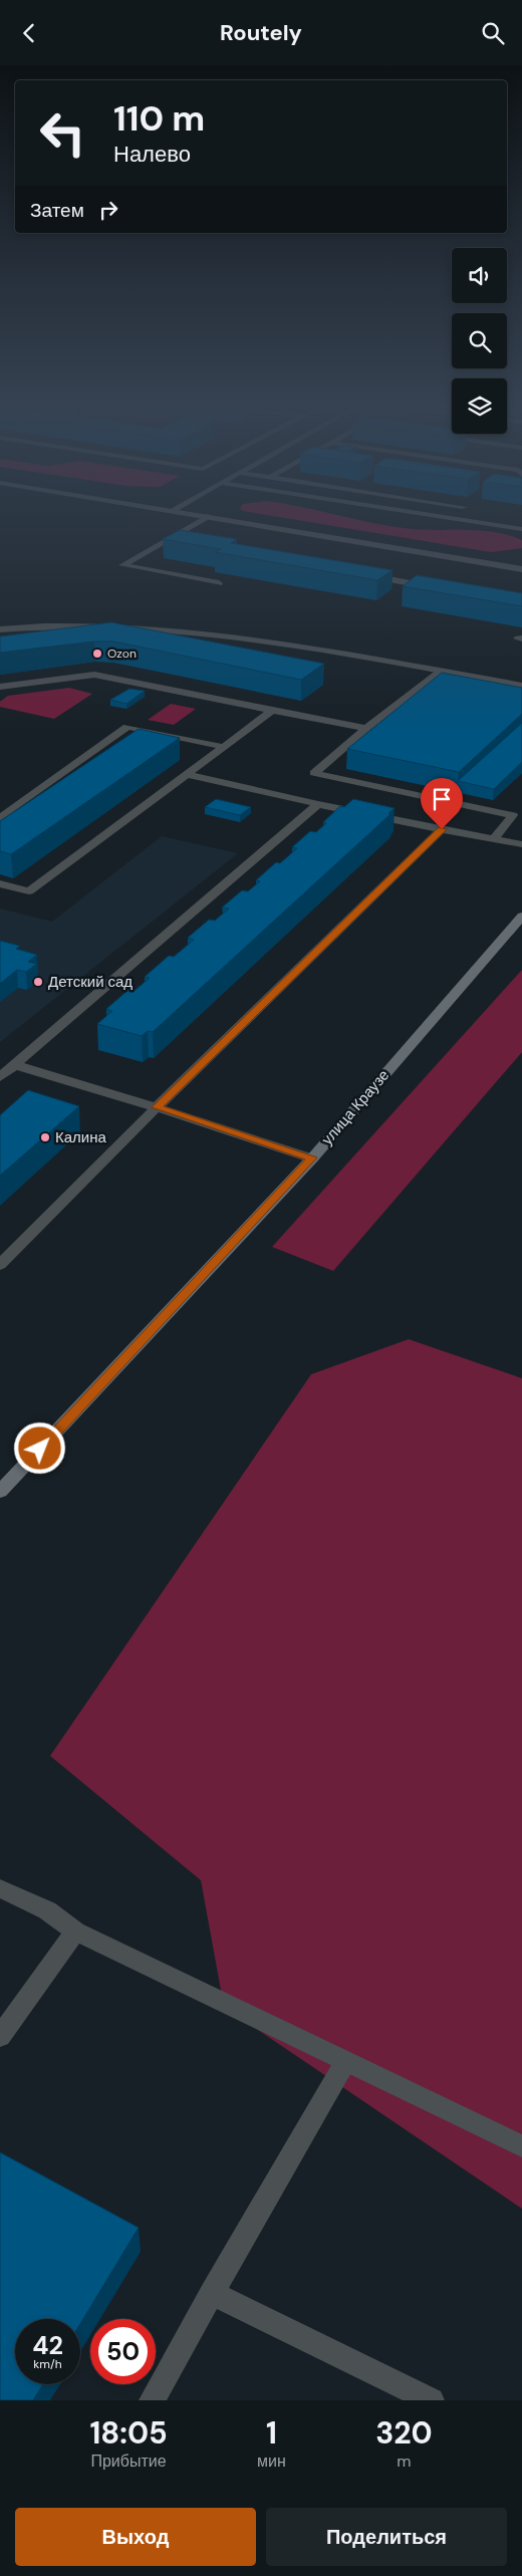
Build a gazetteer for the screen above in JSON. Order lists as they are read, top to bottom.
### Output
{
  "streets": {
    "main road": ["улица Краузе"]
  },
  "places": ["Ozon", "Детский сад", "Калина"],
  "page": {
    "header": "Routely",
    "turn": ["110 m", "Налево"],
    "then": "Затем",
    "speed": "42 km/h",
    "limit": "50",
    "eta": [
      "18:05",
      "Прибытие",
      "1",
      "мин",
      "320",
      "m"
    ],
    "buttons": ["Выход", "Поделиться"]
  }
}
